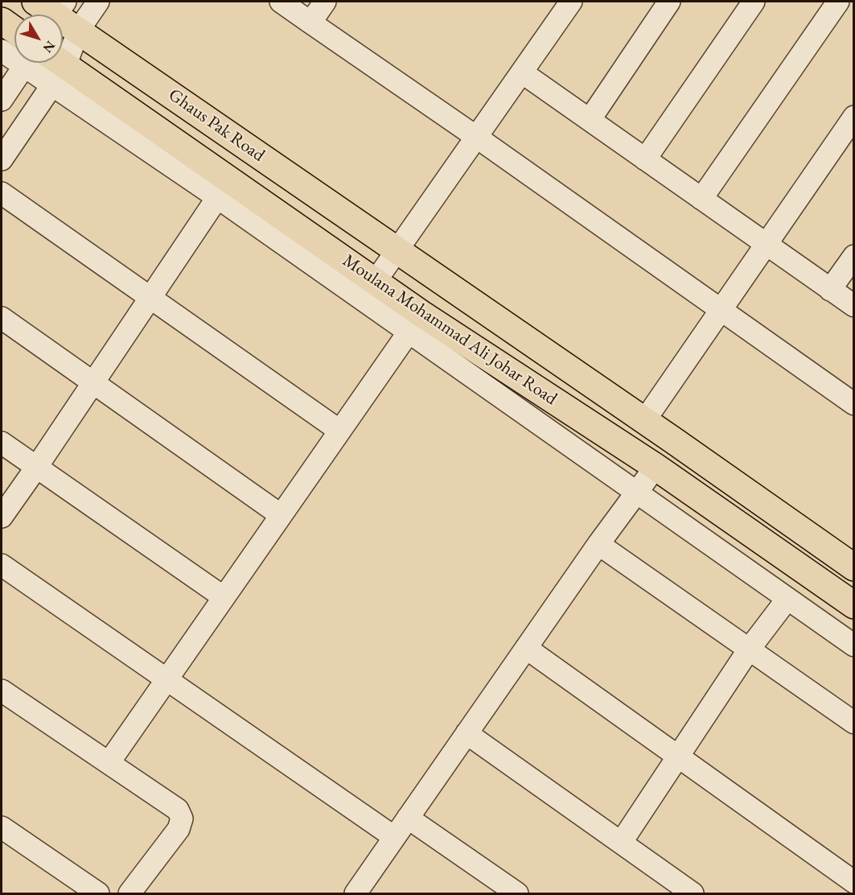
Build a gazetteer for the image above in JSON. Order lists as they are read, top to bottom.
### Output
{
  "streets": {
    "main road": ["Ghaus Pak Road", "Moulana Mohammad Ali Johar Road"]
  },
  "crossings": [
    ["Ghaus Pak Road", "Moulana Mohammad Ali Johar Road"]
  ],
  "north": "bottom right"
}
